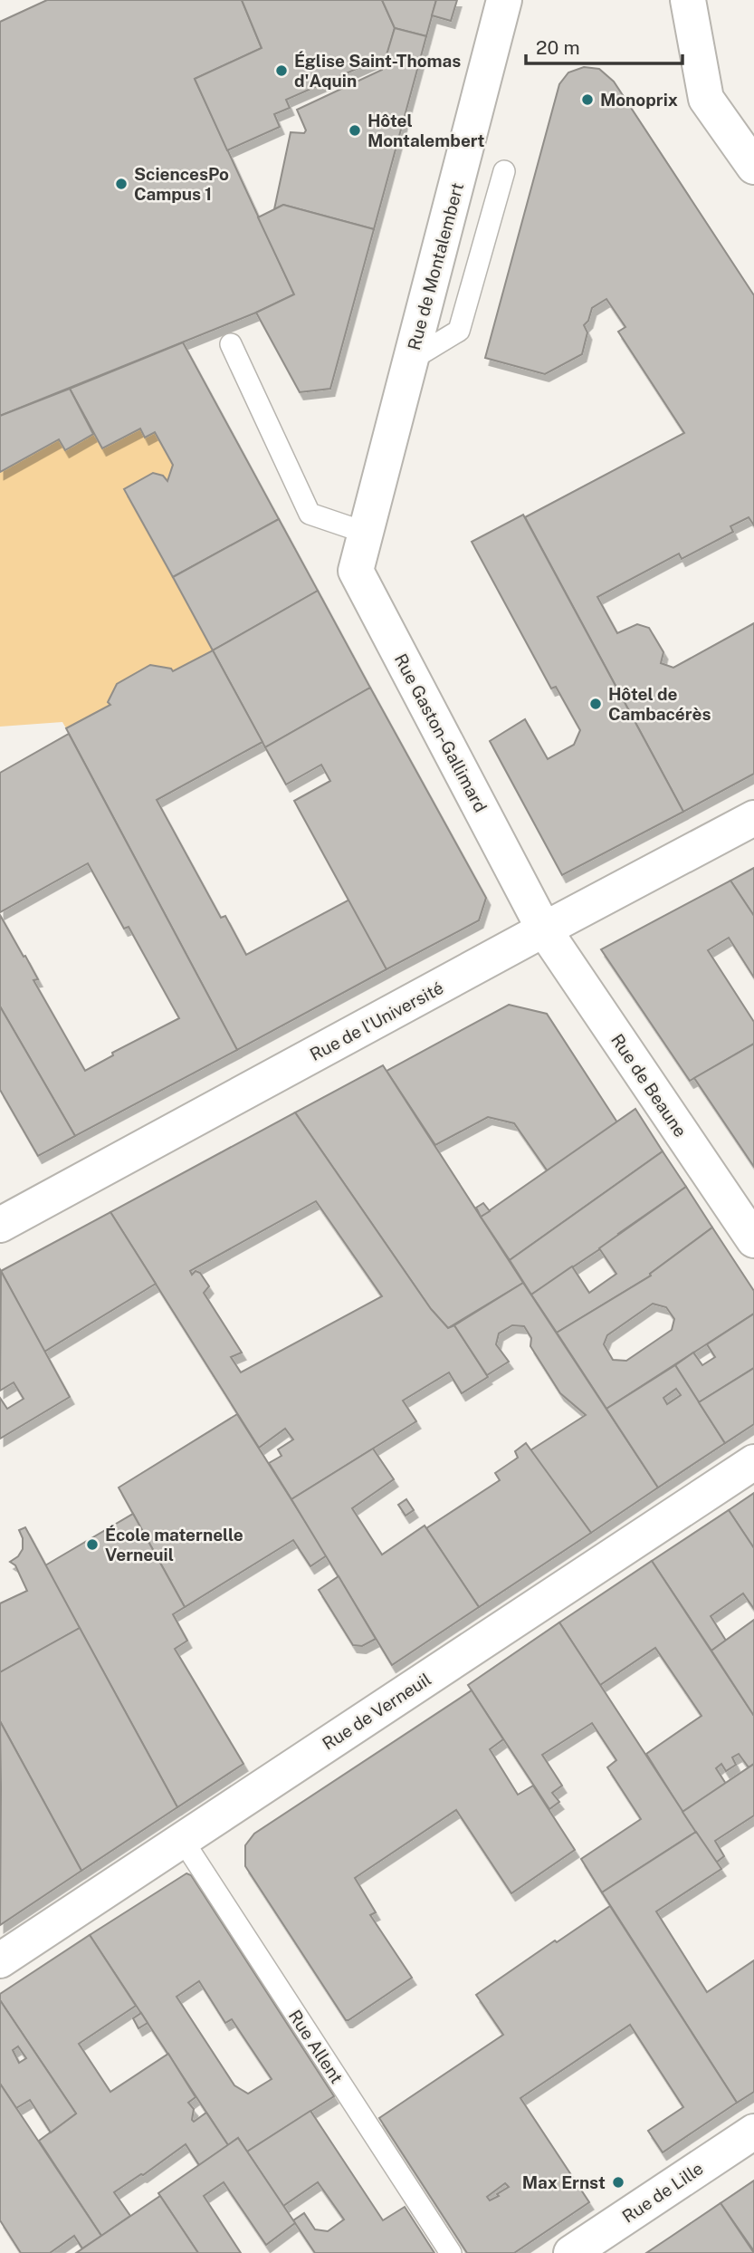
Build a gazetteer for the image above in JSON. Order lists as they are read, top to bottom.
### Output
{
  "streets": {
    "street": [
      "Rue de Montalembert",
      "Rue Gaston-Gallimard",
      "Rue de l'Université",
      "Rue de Beaune",
      "Rue de Verneuil",
      "Rue de Lille"
    ],
    "lane": ["Rue Allent"]
  },
  "crossings": [
    ["Rue de Montalembert", "Rue Gaston-Gallimard"],
    ["Rue Gaston-Gallimard", "Rue de l'Université"],
    ["Rue Gaston-Gallimard", "Rue de Beaune"],
    ["Rue de l'Université", "Rue de Beaune"],
    ["Rue de Verneuil", "Rue Allent"]
  ],
  "places": [
    "Église Saint-Thomas d'Aquin",
    "Monoprix",
    "Hôtel Montalembert",
    "SciencesPo Campus 1",
    "Hôtel de Cambacérès",
    "École maternelle Verneuil",
    "Max Ernst"
  ],
  "scale_bar": "20 m"
}
